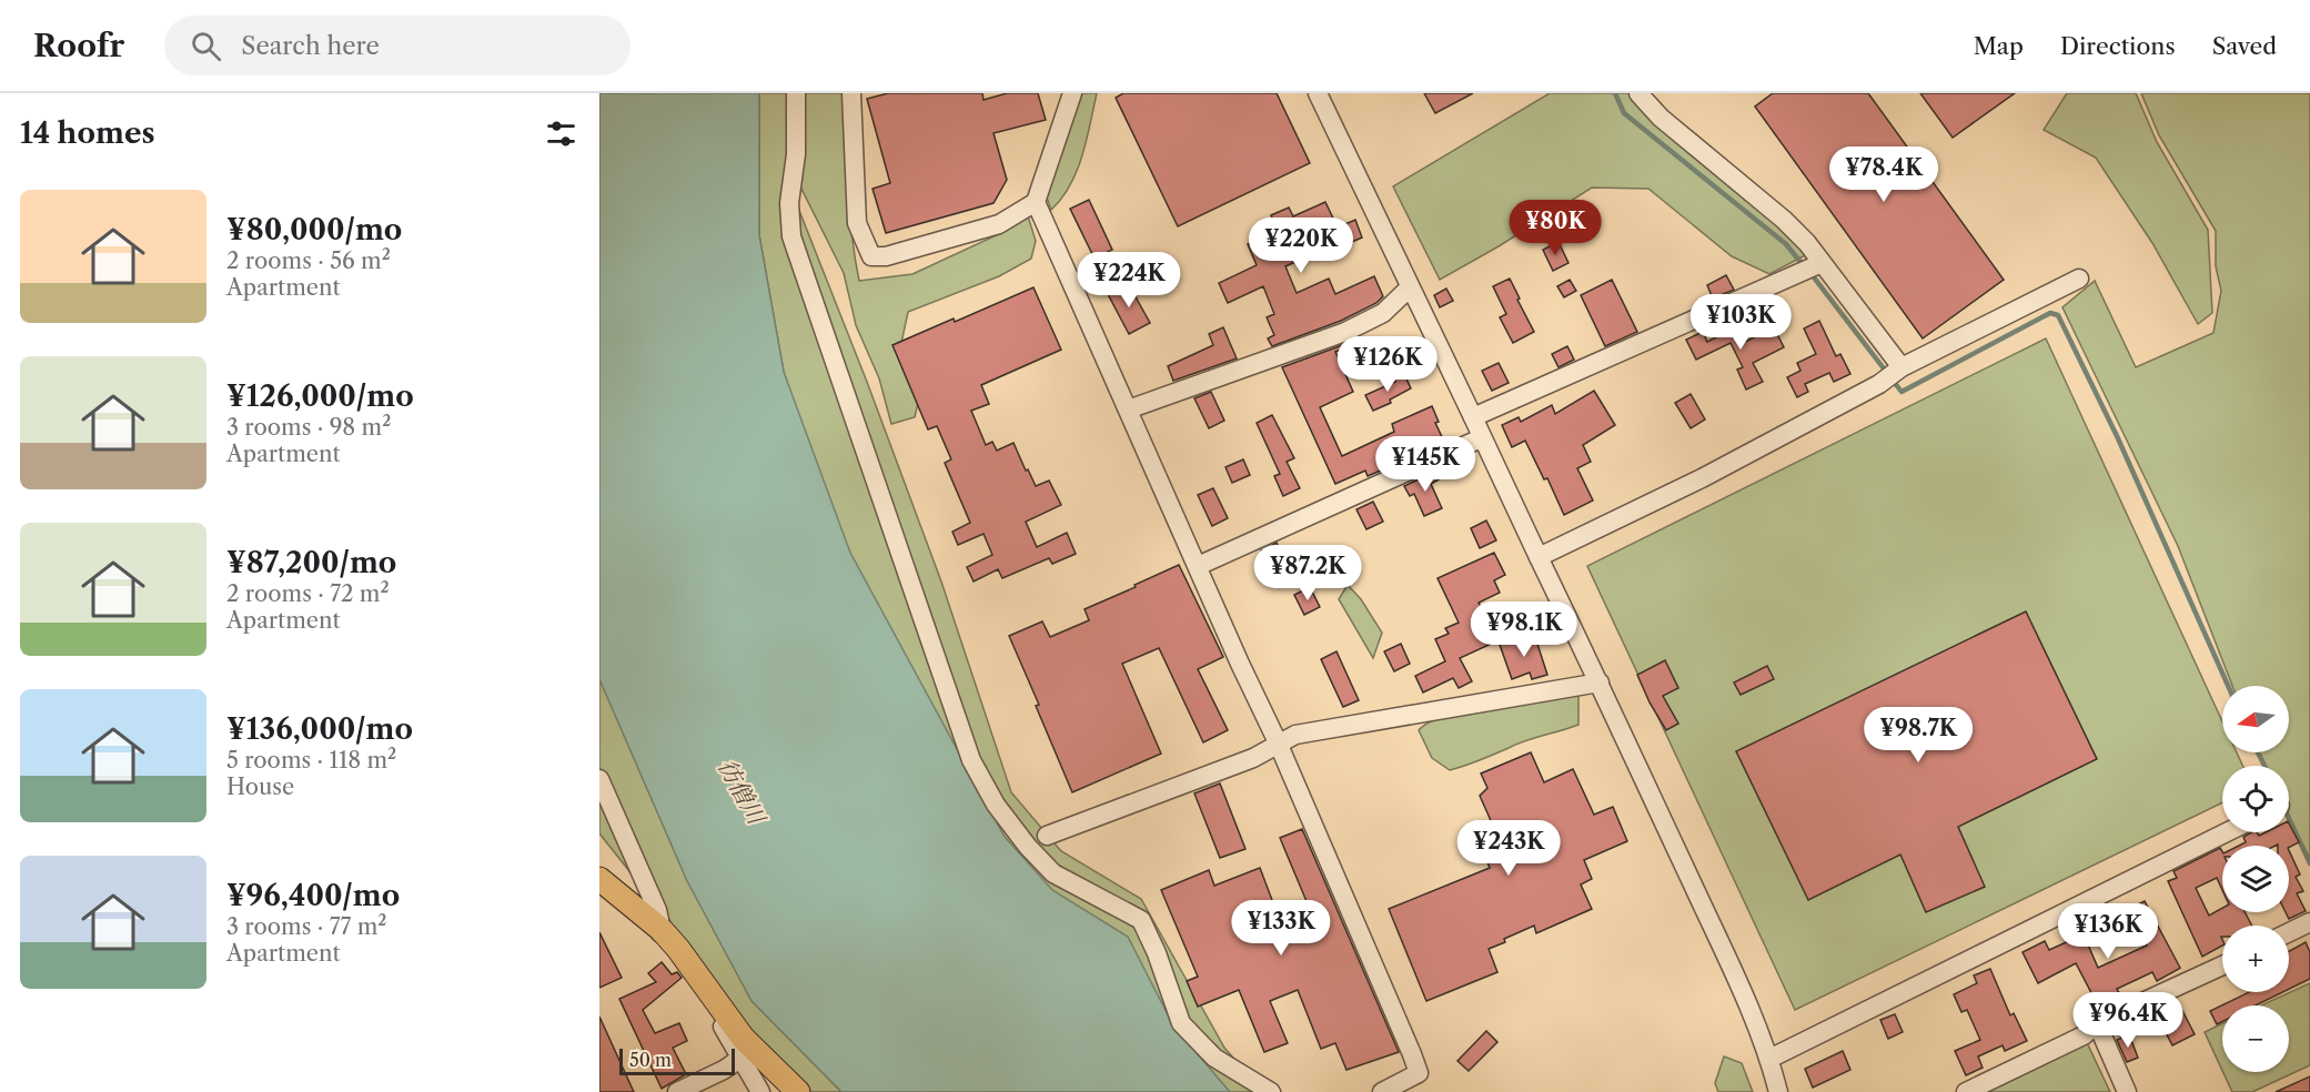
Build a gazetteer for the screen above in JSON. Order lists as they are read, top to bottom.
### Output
{
  "water": ["彷僧川"],
  "scale_bar": "50 m",
  "north": "left",
  "page": {
    "header": "Roofr",
    "search": "Search here",
    "nav": ["Map", "Directions", "Saved"],
    "heading": "14 homes",
    "price": [
      "¥78.4K",
      "¥80K",
      "¥220K",
      "¥224K",
      "¥103K",
      "¥126K",
      "¥145K",
      "¥87.2K",
      "¥98.1K",
      "¥98.7K",
      "¥243K",
      "¥133K",
      "¥136K",
      "¥96.4K"
    ],
    "list": [
      {
        "name": "¥80,000/mo",
        "note": "2 rooms · 56 m² · Apartment"
      },
      {
        "name": "¥126,000/mo",
        "note": "3 rooms · 98 m² · Apartment"
      },
      {
        "name": "¥87,200/mo",
        "note": "2 rooms · 72 m² · Apartment"
      },
      {
        "name": "¥136,000/mo",
        "note": "5 rooms · 118 m² · House"
      },
      {
        "name": "¥96,400/mo",
        "note": "3 rooms · 77 m² · Apartment"
      }
    ],
    "map_buttons": ["+", "−"],
    "scale": "50 m"
  }
}
